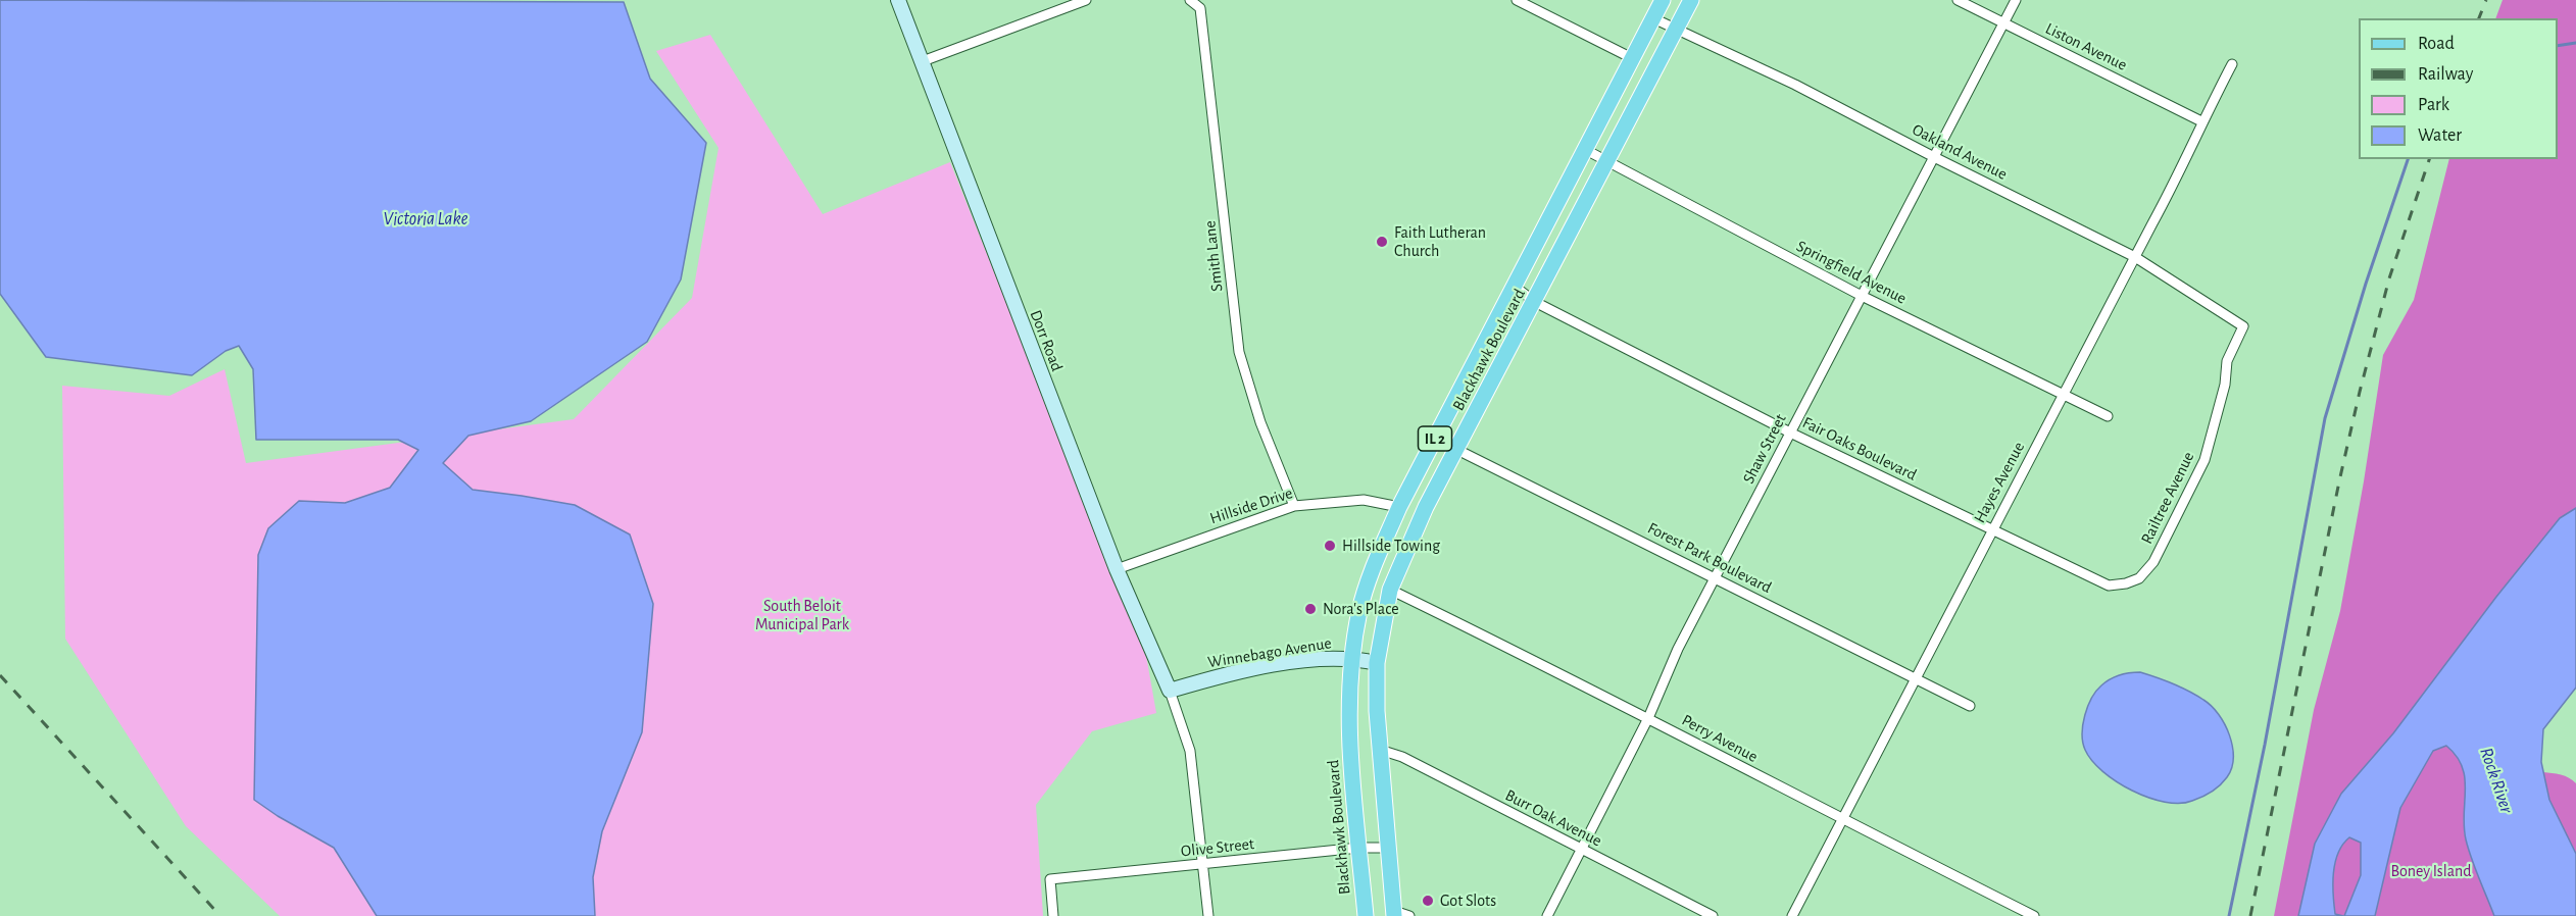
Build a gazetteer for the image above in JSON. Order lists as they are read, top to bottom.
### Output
{
  "streets": {
    "main road": ["Blackhawk Boulevard", "IL 2"],
    "street": [
      "Liston Avenue",
      "Oakland Avenue",
      "Smith Lane",
      "Springfield Avenue",
      "Dorr Road",
      "Shaw Street",
      "Fair Oaks Boulevard",
      "Hayes Avenue",
      "Railtree Avenue",
      "Hillside Drive",
      "Forest Park Boulevard",
      "Winnebago Avenue",
      "Perry Avenue",
      "Burr Oak Avenue",
      "Olive Street"
    ]
  },
  "crossings": [
    ["Liston Avenue", "Shaw Street"],
    ["Liston Avenue", "Hayes Avenue"],
    ["Oakland Avenue", "Blackhawk Boulevard"],
    ["Oakland Avenue", "Shaw Street"],
    ["Oakland Avenue", "Hayes Avenue"],
    ["Oakland Avenue", "Railtree Avenue"],
    ["Smith Lane", "Hillside Drive"],
    ["Springfield Avenue", "Blackhawk Boulevard"],
    ["Springfield Avenue", "Shaw Street"],
    ["Springfield Avenue", "Hayes Avenue"],
    ["Dorr Road", "Hillside Drive"],
    ["Dorr Road", "Winnebago Avenue"],
    ["Blackhawk Boulevard", "Fair Oaks Boulevard"],
    ["Blackhawk Boulevard", "Hillside Drive"],
    ["Blackhawk Boulevard", "Forest Park Boulevard"],
    ["Blackhawk Boulevard", "Winnebago Avenue"],
    ["Blackhawk Boulevard", "Perry Avenue"],
    ["Blackhawk Boulevard", "Burr Oak Avenue"],
    ["Blackhawk Boulevard", "Olive Street"],
    ["Shaw Street", "Fair Oaks Boulevard"],
    ["Shaw Street", "Forest Park Boulevard"],
    ["Shaw Street", "Perry Avenue"],
    ["Shaw Street", "Burr Oak Avenue"],
    ["Fair Oaks Boulevard", "Hayes Avenue"],
    ["Fair Oaks Boulevard", "Railtree Avenue"],
    ["Hayes Avenue", "Forest Park Boulevard"],
    ["Hayes Avenue", "Perry Avenue"]
  ],
  "water": ["Victoria Lake", "Rock River"],
  "parks": ["South Beloit Municipal Park", "Boney Island"],
  "places": [
    "Faith Lutheran Church",
    "Hillside Towing",
    "Nora's Place",
    "Got Slots"
  ],
  "legend": [
    "Road",
    "Railway",
    "Park",
    "Water"
  ]
}
